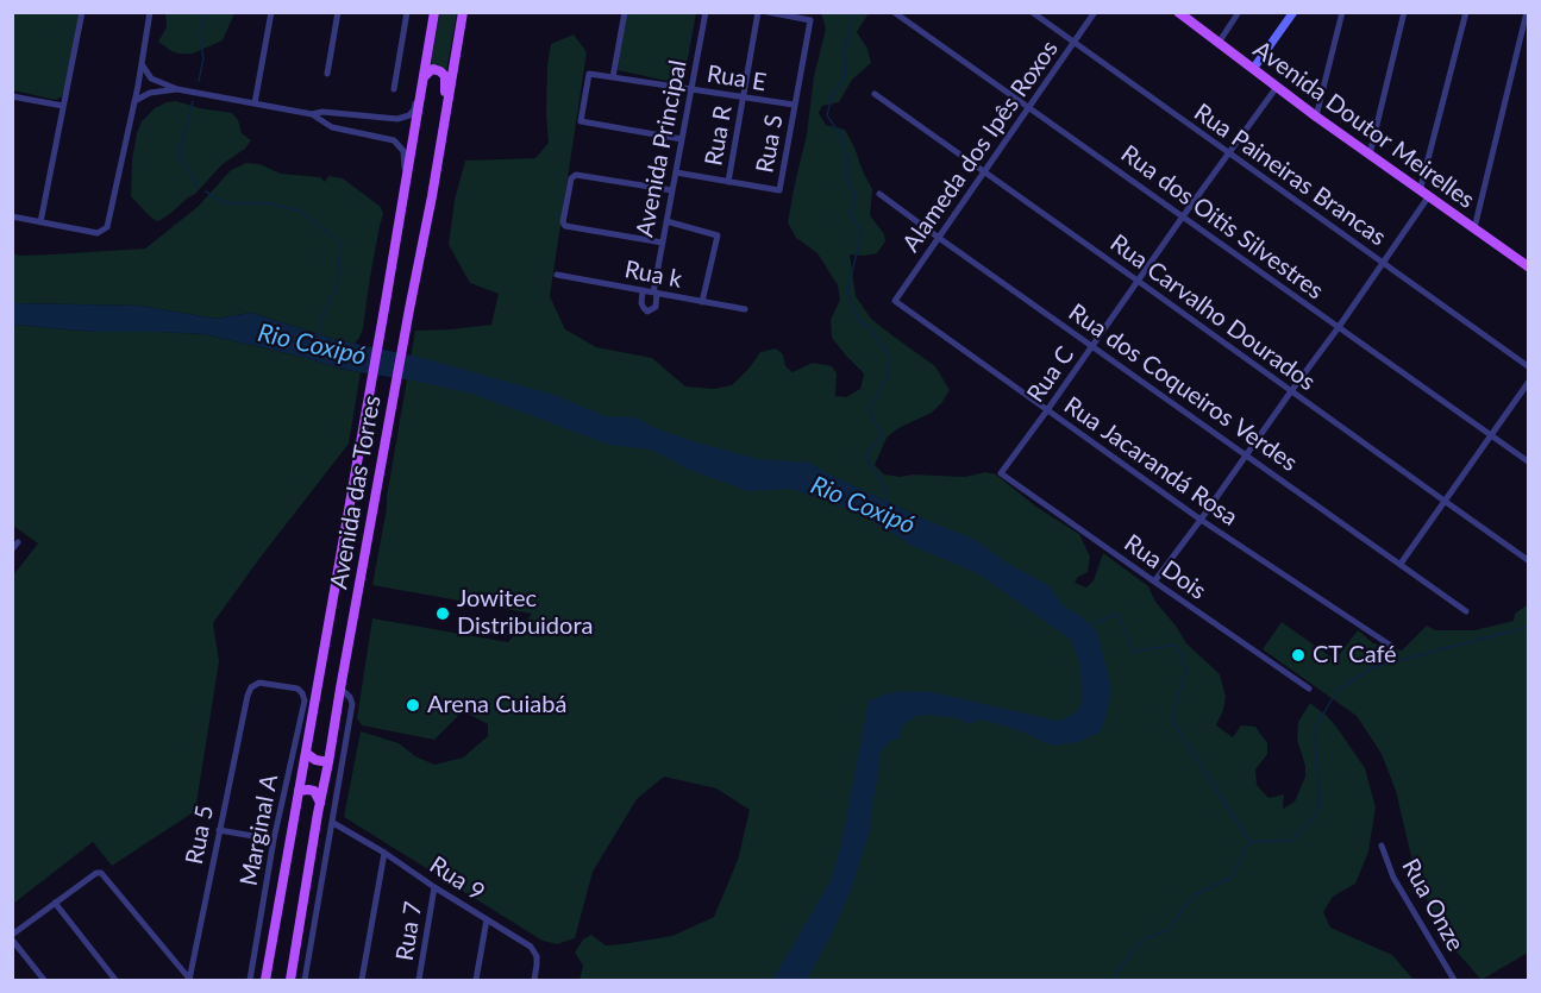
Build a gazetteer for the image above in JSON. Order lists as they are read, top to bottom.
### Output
{
  "streets": {
    "main road": ["Avenida Doutor Meirelles", "Avenida das Torres"],
    "street": [
      "Rua E",
      "Rua R",
      "Rua S",
      "Alameda dos Ipês Roxos",
      "Avenida Principal",
      "Rua Paineiras Brancas",
      "Rua dos Oitis Silvestres",
      "Rua k",
      "Rua Carvalho Dourados",
      "Rua C",
      "Rua dos Coqueiros Verdes",
      "Rua Jacarandá Rosa",
      "Rua Dois",
      "Marginal A",
      "Rua 5",
      "Rua 9",
      "Rua Onze",
      "Rua 7"
    ]
  },
  "crossings": [
    ["Rua E", "Rua R"],
    ["Rua E", "Rua S"],
    ["Rua E", "Avenida Principal"],
    ["Avenida Doutor Meirelles", "Rua C"],
    ["Rua R", "Rua S"],
    ["Alameda dos Ipês Roxos", "Rua Paineiras Brancas"],
    ["Alameda dos Ipês Roxos", "Rua dos Oitis Silvestres"],
    ["Alameda dos Ipês Roxos", "Rua Carvalho Dourados"],
    ["Alameda dos Ipês Roxos", "Rua dos Coqueiros Verdes"],
    ["Alameda dos Ipês Roxos", "Rua Jacarandá Rosa"],
    ["Avenida Principal", "Rua k"],
    ["Rua Paineiras Brancas", "Rua C"],
    ["Rua dos Oitis Silvestres", "Rua C"],
    ["Rua Carvalho Dourados", "Rua C"],
    ["Rua C", "Rua dos Coqueiros Verdes"],
    ["Rua C", "Rua Jacarandá Rosa"],
    ["Rua C", "Rua Dois"],
    ["Marginal A", "Rua 5"],
    ["Rua 9", "Rua 7"]
  ],
  "water": ["Rio Coxipó"],
  "places": ["Jowitec Distribuidora", "CT Café", "Arena Cuiabá"]
}
